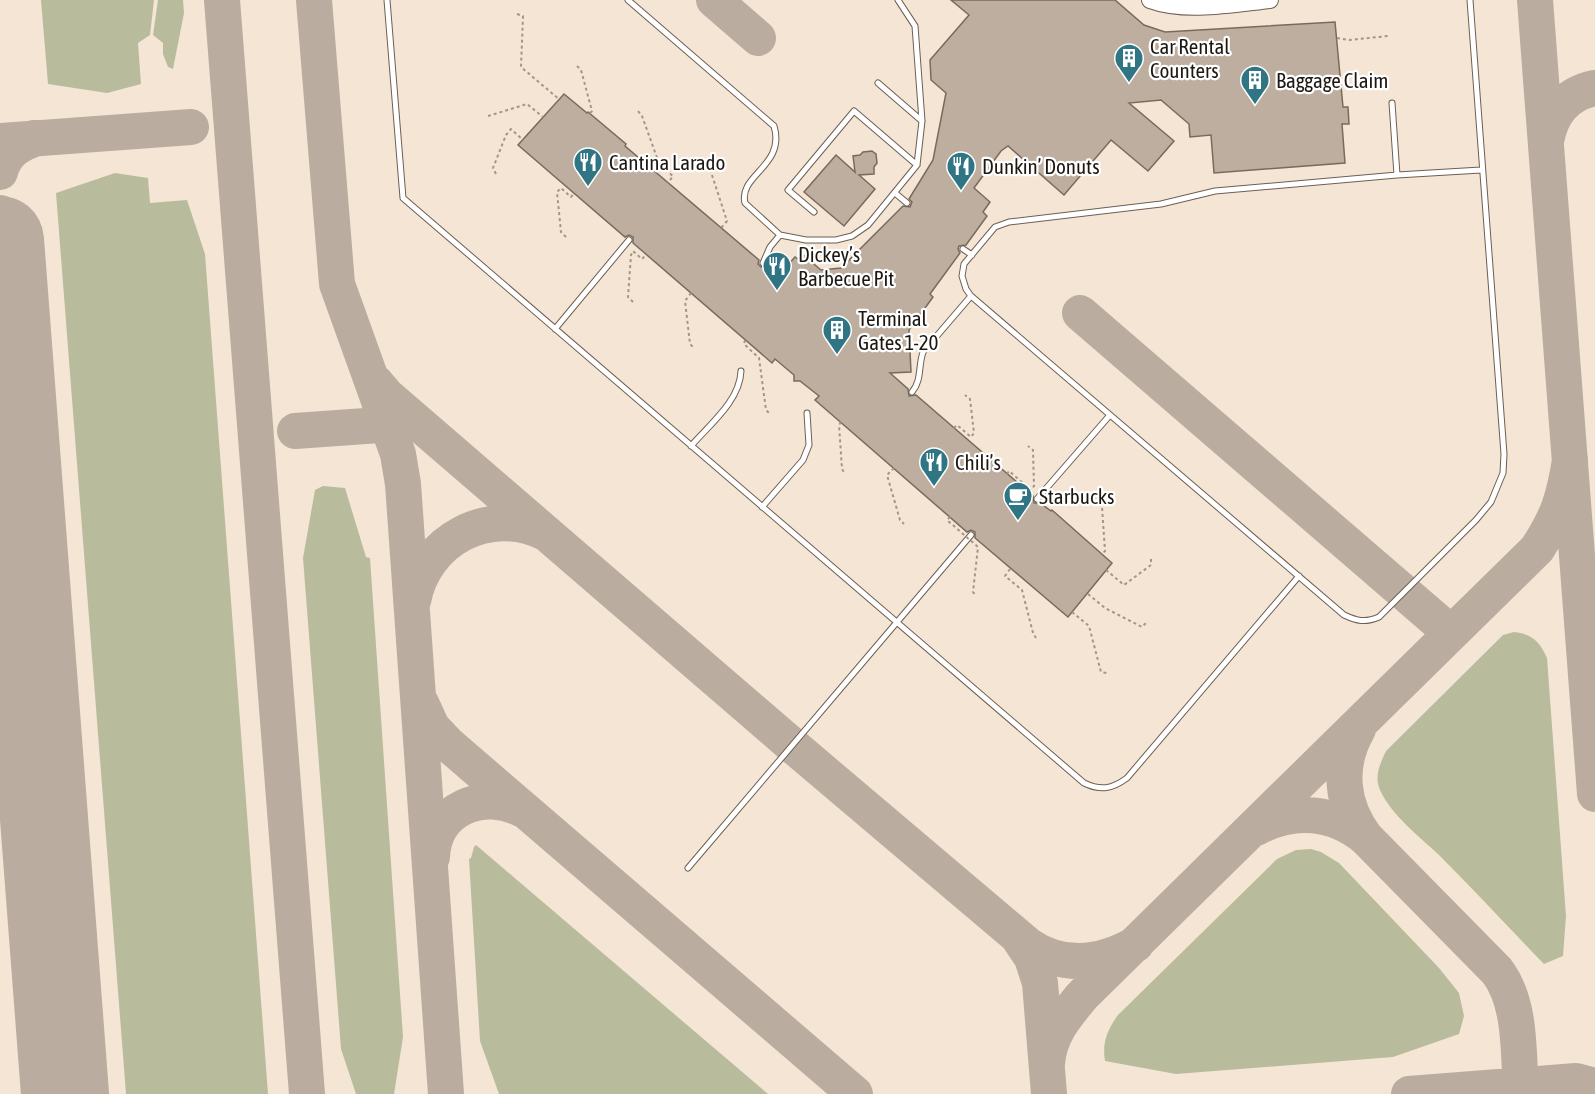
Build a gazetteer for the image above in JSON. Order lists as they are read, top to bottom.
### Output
{
  "places": {
    "building": ["Car Rental Counters", "Baggage Claim", "Terminal Gates 1-20"],
    "restaurant": [
      "Cantina Larado",
      "Dunkin’ Donuts",
      "Dickey’s Barbecue Pit",
      "Chili’s"
    ],
    "cafe": ["Starbucks"]
  }
}
